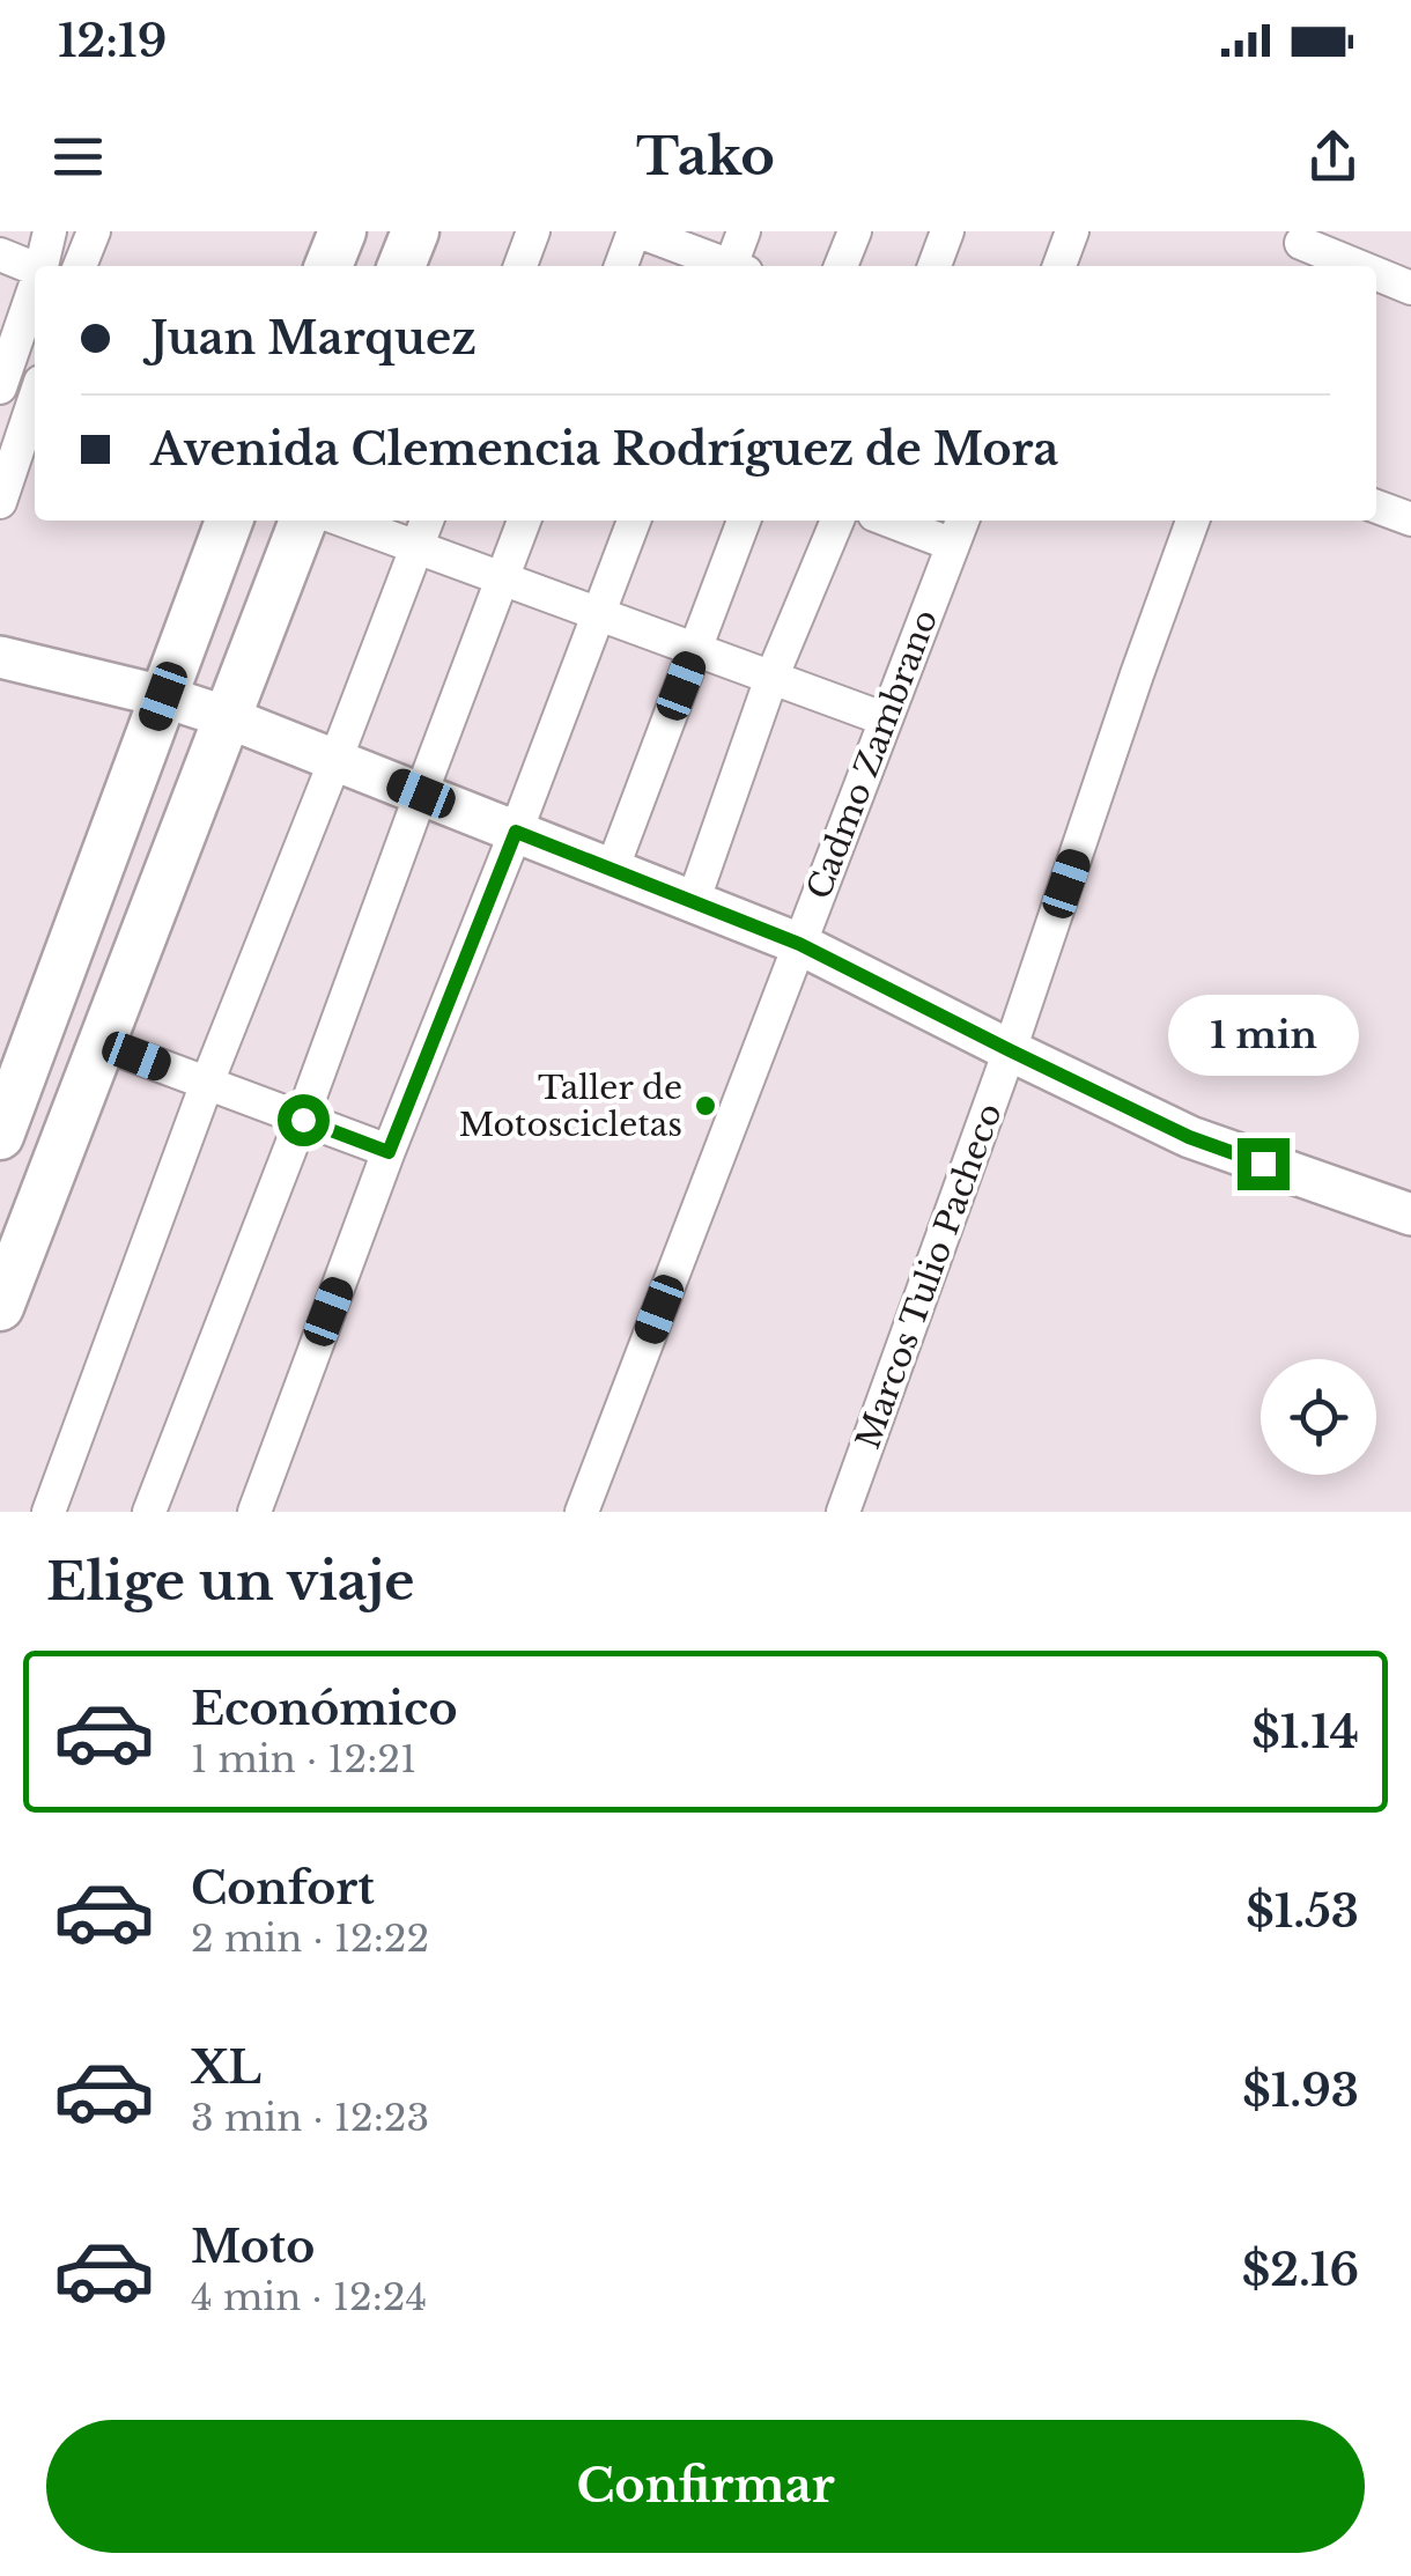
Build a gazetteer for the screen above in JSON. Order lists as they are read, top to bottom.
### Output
{
  "streets": {
    "street": ["Cadmo Zambrano", "Marcos Tulio Pacheco"]
  },
  "places": ["Taller de Motoscicletas"],
  "page": {
    "status": "12:19",
    "header": "Tako",
    "banner": ["Juan Marquez", "Avenida Clemencia Rodríguez de Mora"],
    "bubble": "1 min",
    "heading": "Elige un viaje",
    "list": [
      {
        "name": "Económico",
        "note": "1 min · 12:21",
        "value": "$1.14"
      },
      {
        "name": "Confort",
        "note": "2 min · 12:22",
        "value": "$1.53"
      },
      {
        "name": "XL",
        "note": "3 min · 12:23",
        "value": "$1.93"
      },
      {
        "name": "Moto",
        "note": "4 min · 12:24",
        "value": "$2.16"
      }
    ],
    "buttons": "Confirmar"
  }
}
